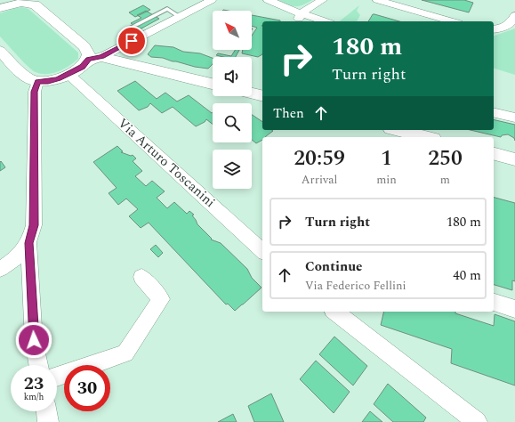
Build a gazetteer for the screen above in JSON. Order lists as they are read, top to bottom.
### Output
{
  "streets": {
    "street": ["Via Arturo Toscanini"]
  },
  "north": "top left",
  "page": {
    "turn": ["180 m", "Turn right"],
    "then": "Then",
    "eta": [
      "20:59",
      "Arrival",
      "1",
      "min",
      "250",
      "m"
    ],
    "list": [
      {
        "name": "Turn right",
        "value": "180 m"
      },
      {
        "name": "Continue",
        "note": "Via Federico Fellini",
        "value": "40 m"
      }
    ],
    "speed": "23 km/h",
    "limit": "30"
  }
}
